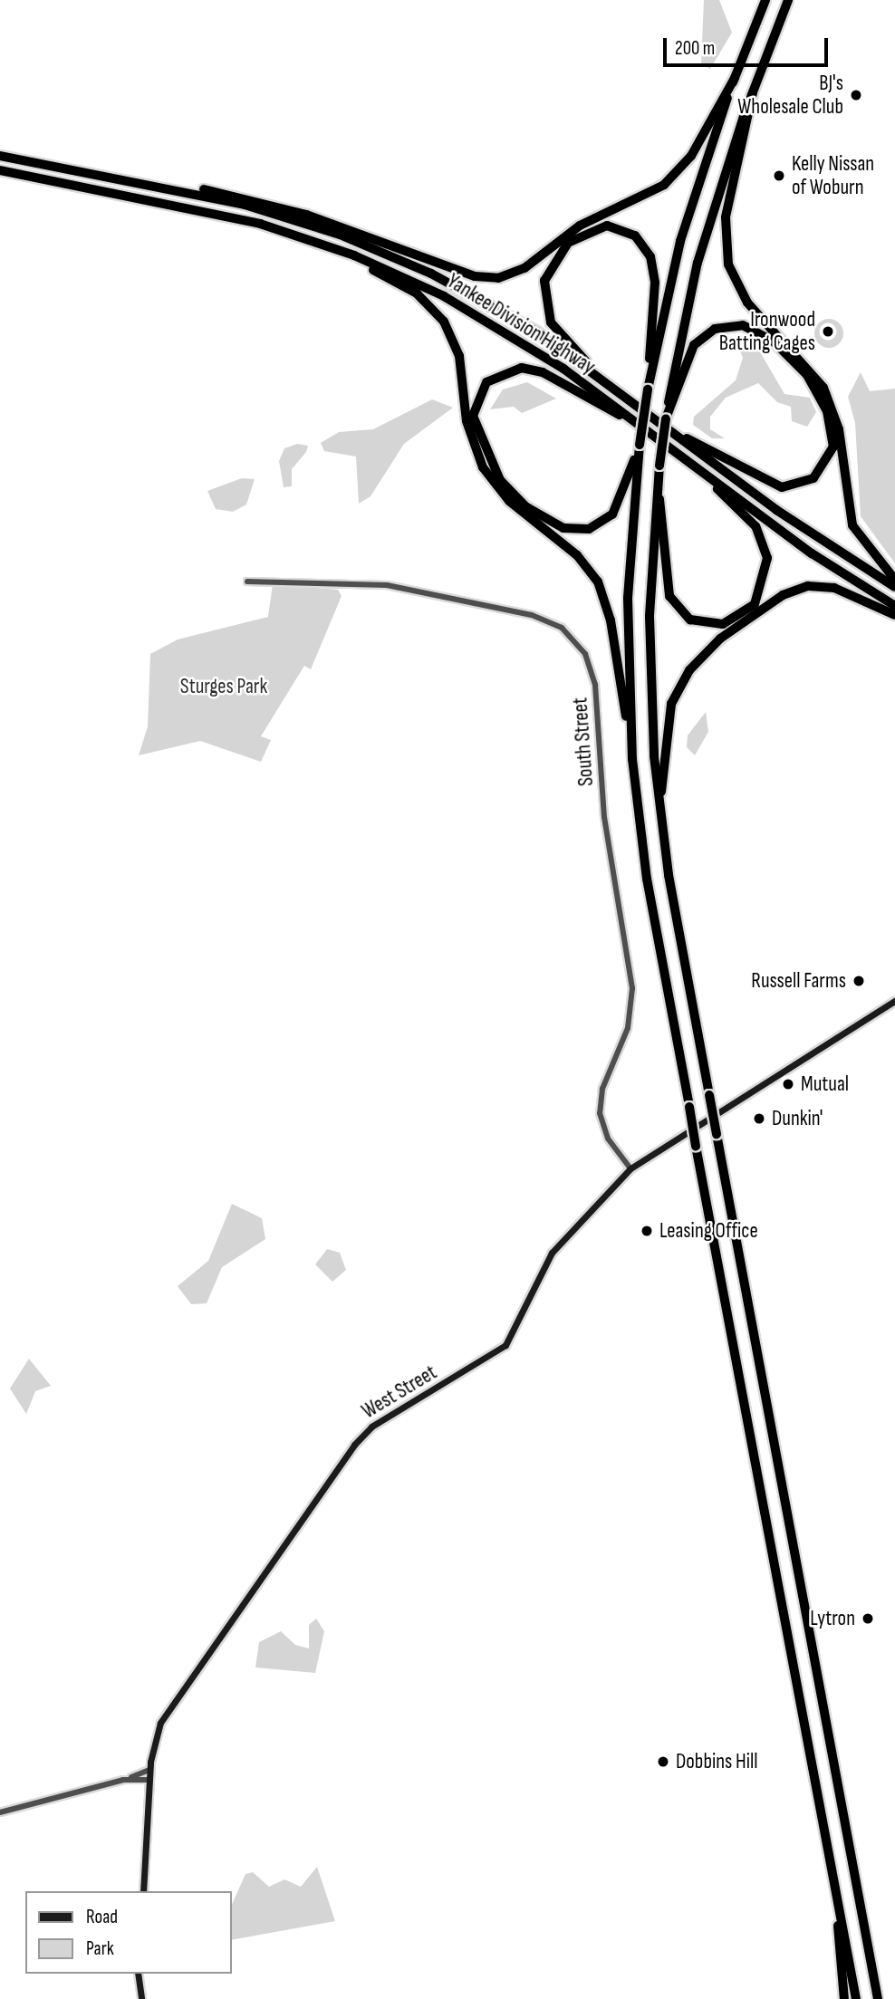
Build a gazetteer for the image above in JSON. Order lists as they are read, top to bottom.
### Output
{
  "streets": {
    "highway": ["Yankee Division Highway"],
    "main road": ["West Street"],
    "street": ["South Street"]
  },
  "crossings": [
    ["South Street", "West Street"]
  ],
  "parks": ["Sturges Park"],
  "places": [
    "BJ's Wholesale Club",
    "Kelly Nissan of Woburn",
    "Ironwood Batting Cages",
    "Russell Farms",
    "Mutual",
    "Dunkin'",
    "Leasing Office",
    "Lytron",
    "Dobbins Hill"
  ],
  "legend": ["Road", "Park"],
  "scale_bar": "200 m"
}
